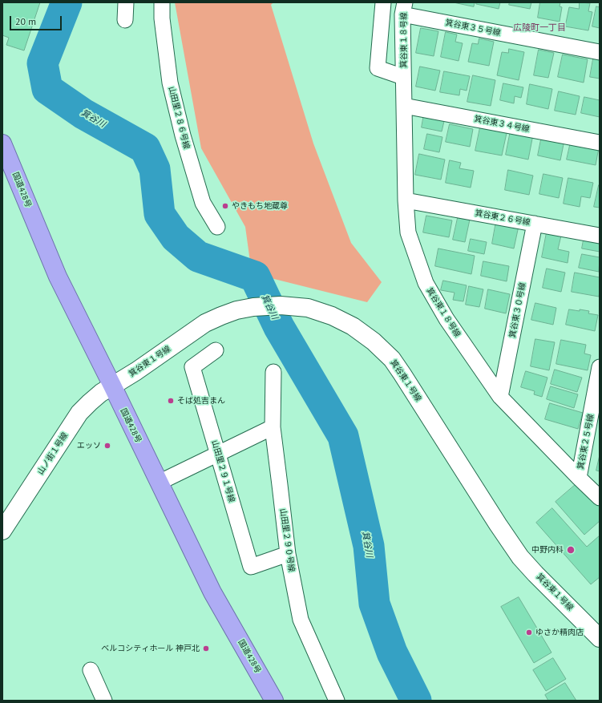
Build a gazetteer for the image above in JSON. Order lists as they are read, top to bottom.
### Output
{
  "streets": {
    "highway": ["国道428号"],
    "street": [
      "箕谷東３５号線",
      "箕谷東１８号線",
      "山田里２８６号線",
      "箕谷東３４号線",
      "箕谷東２６号線",
      "箕谷東３０号線",
      "箕谷東１号線",
      "箕谷東２５号線",
      "山ノ街１号線",
      "山田里２９１号線",
      "山田里２９０号線"
    ]
  },
  "crossings": [
    ["箕谷東３５号線", "箕谷東１８号線"],
    ["箕谷東１８号線", "箕谷東３４号線"],
    ["箕谷東１８号線", "箕谷東２６号線"],
    ["箕谷東１８号線", "箕谷東３０号線"],
    ["箕谷東１８号線", "箕谷東２５号線"],
    ["国道428号", "箕谷東１号線"],
    ["国道428号", "山ノ街１号線"],
    ["箕谷東２６号線", "箕谷東３０号線"],
    ["箕谷東１号線", "山ノ街１号線"],
    ["山田里２９１号線", "山田里２９０号線"]
  ],
  "districts": ["広陵町一丁目"],
  "water": ["箕谷川"],
  "places": [
    "やきもち地蔵尊",
    "そば処吉まん",
    "エッソ",
    "中野内科",
    "ゆさか精肉店",
    "ベルコシティホール 神戸北"
  ],
  "scale_bar": "20 m"
}
